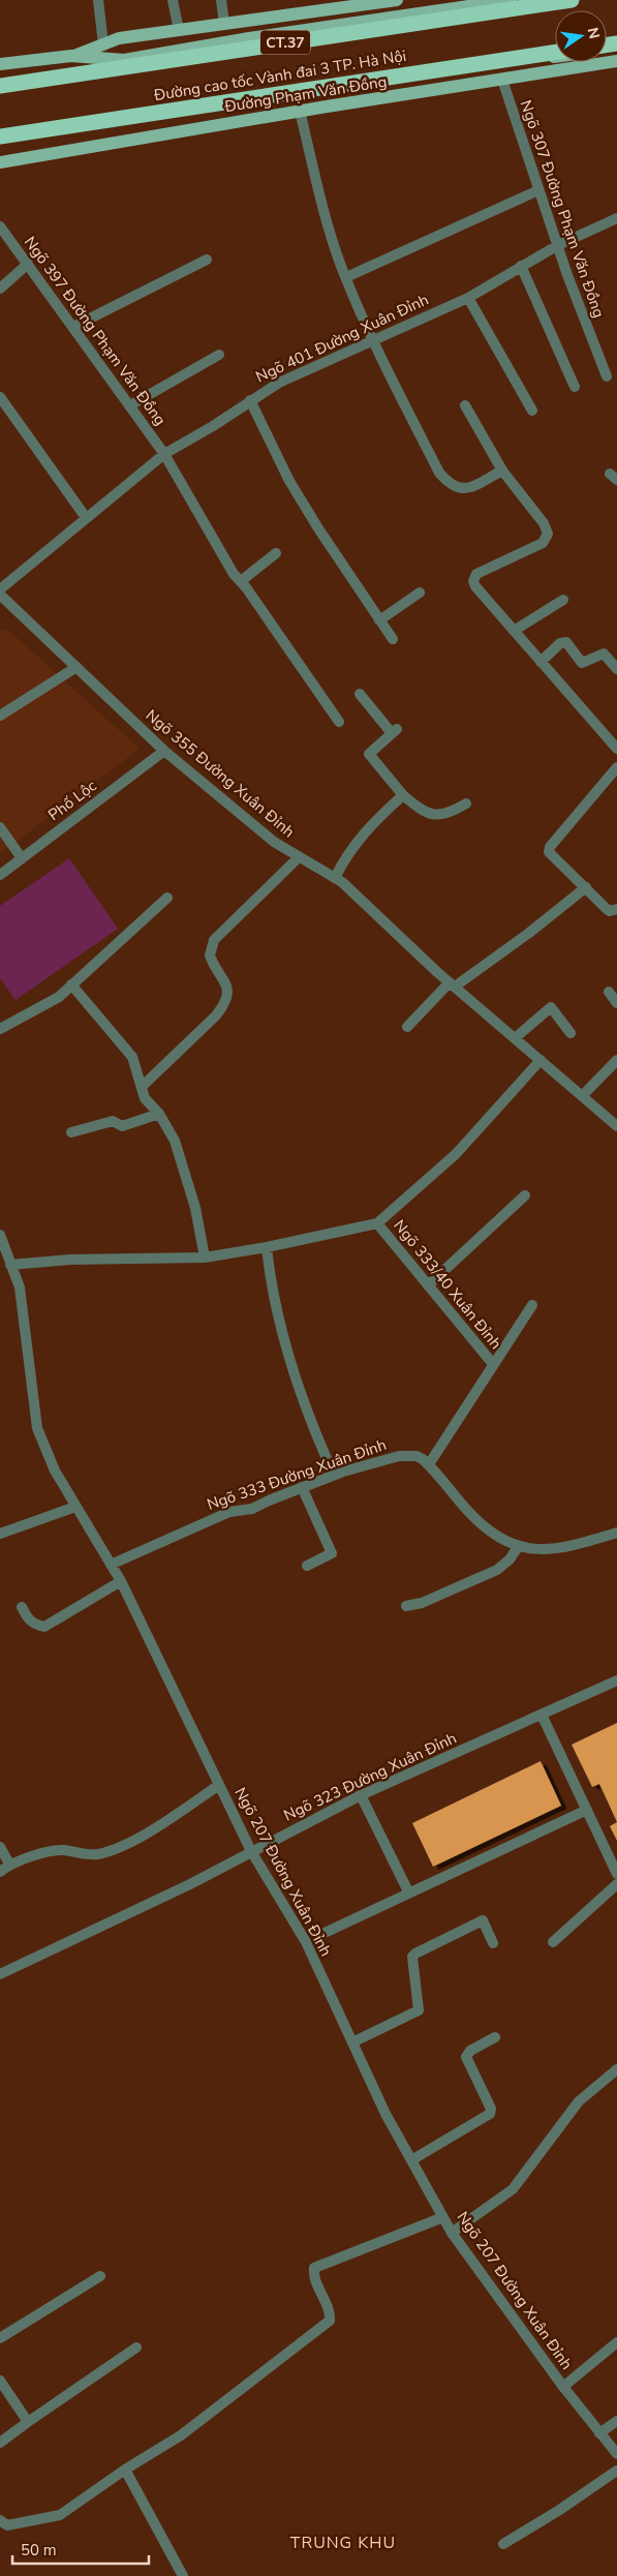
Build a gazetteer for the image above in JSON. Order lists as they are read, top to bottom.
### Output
{
  "streets": {
    "highway": ["CT.37", "Đường cao tốc Vành đai 3 TP. Hà Nội"],
    "main road": ["Đường Phạm Văn Đồng"],
    "street": [
      "Ngõ 307 Đường Phạm Văn Đồng",
      "Ngõ 397 Đường Phạm Văn Đồng",
      "Ngõ 401 Đường Xuân Đỉnh",
      "Ngõ 355 Đường Xuân Đỉnh",
      "Phố Lộc",
      "Ngõ 333/40 Xuân Đỉnh",
      "Ngõ 333 Đường Xuân Đỉnh",
      "Ngõ 323 Đường Xuân Đỉnh",
      "Ngõ 207 Đường Xuân Đỉnh"
    ]
  },
  "crossings": [
    ["Đường Phạm Văn Đồng", "Ngõ 307 Đường Phạm Văn Đồng"],
    ["Ngõ 307 Đường Phạm Văn Đồng", "Ngõ 401 Đường Xuân Đỉnh"],
    ["Ngõ 397 Đường Phạm Văn Đồng", "Ngõ 401 Đường Xuân Đỉnh"],
    ["Ngõ 355 Đường Xuân Đỉnh", "Phố Lộc"],
    ["Ngõ 333 Đường Xuân Đỉnh", "Ngõ 207 Đường Xuân Đỉnh"],
    ["Ngõ 323 Đường Xuân Đỉnh", "Ngõ 207 Đường Xuân Đỉnh"]
  ],
  "districts": ["TRUNG KHU"],
  "scale_bar": "50 m",
  "north": "right"
}
